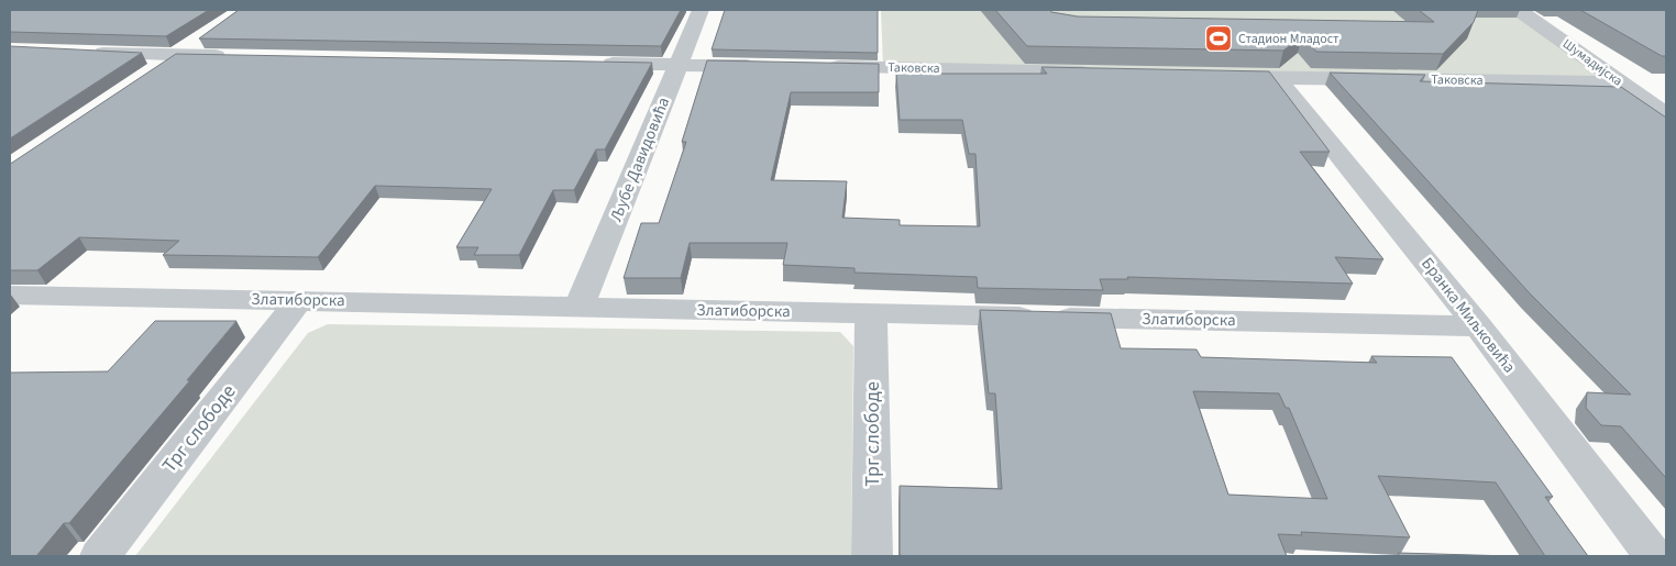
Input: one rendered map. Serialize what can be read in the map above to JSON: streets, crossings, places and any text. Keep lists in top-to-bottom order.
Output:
{
  "streets": {
    "street": [
      "Шумадијска",
      "Таковска",
      "Љубе Давидовића",
      "Златиборска",
      "Бранка Миљковића",
      "Трг слободе"
    ]
  },
  "crossings": [
    ["Шумадијска", "Таковска"],
    ["Таковска", "Бранка Миљковића"],
    ["Љубе Давидовића", "Златиборска"],
    ["Златиборска", "Бранка Миљковића"],
    ["Златиборска", "Трг слободе"]
  ],
  "places": {
    "sports": ["Стадион Младост"]
  }
}
